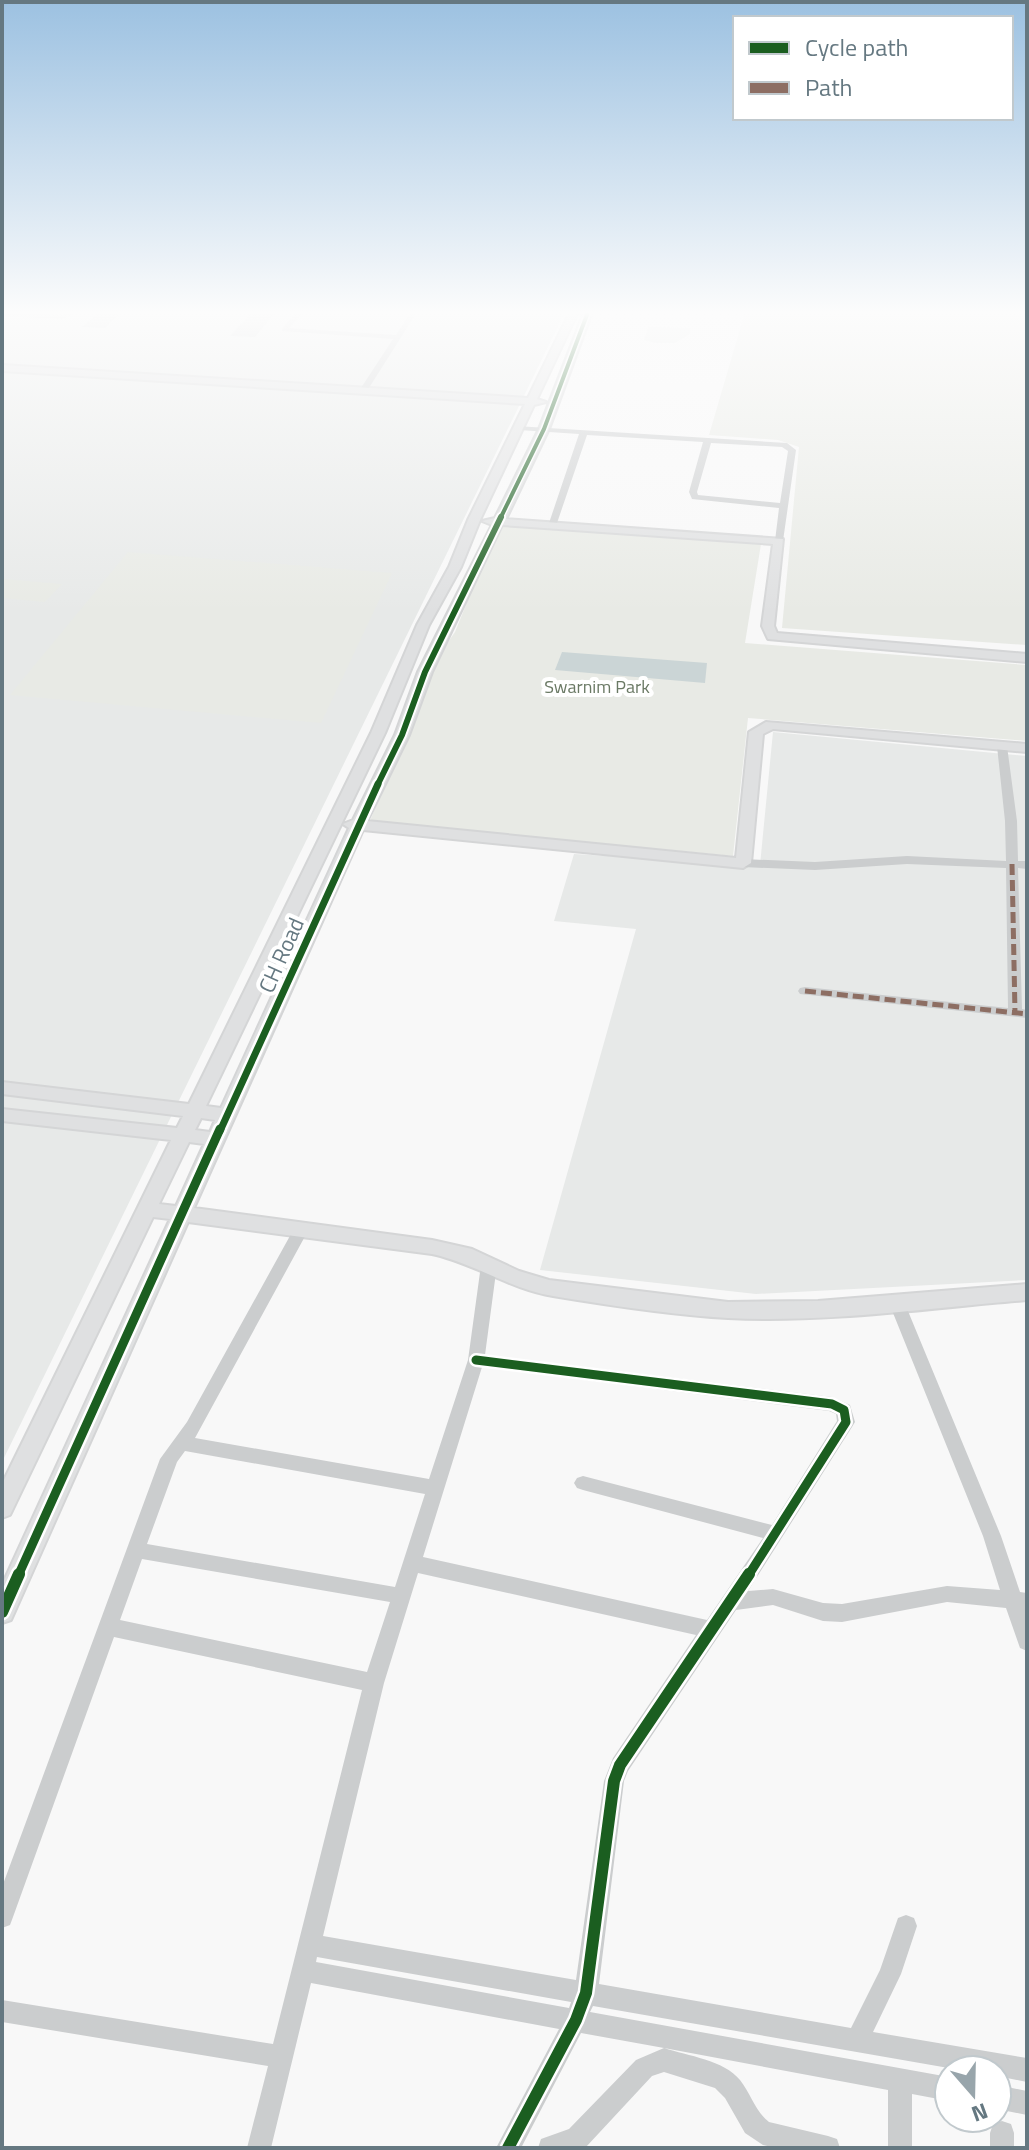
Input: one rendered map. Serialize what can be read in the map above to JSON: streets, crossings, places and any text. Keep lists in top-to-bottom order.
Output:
{
  "streets": {
    "street": ["CH Road"]
  },
  "parks": ["Swarnim Park"],
  "legend": ["Cycle path", "Path"],
  "north": "bottom"
}
